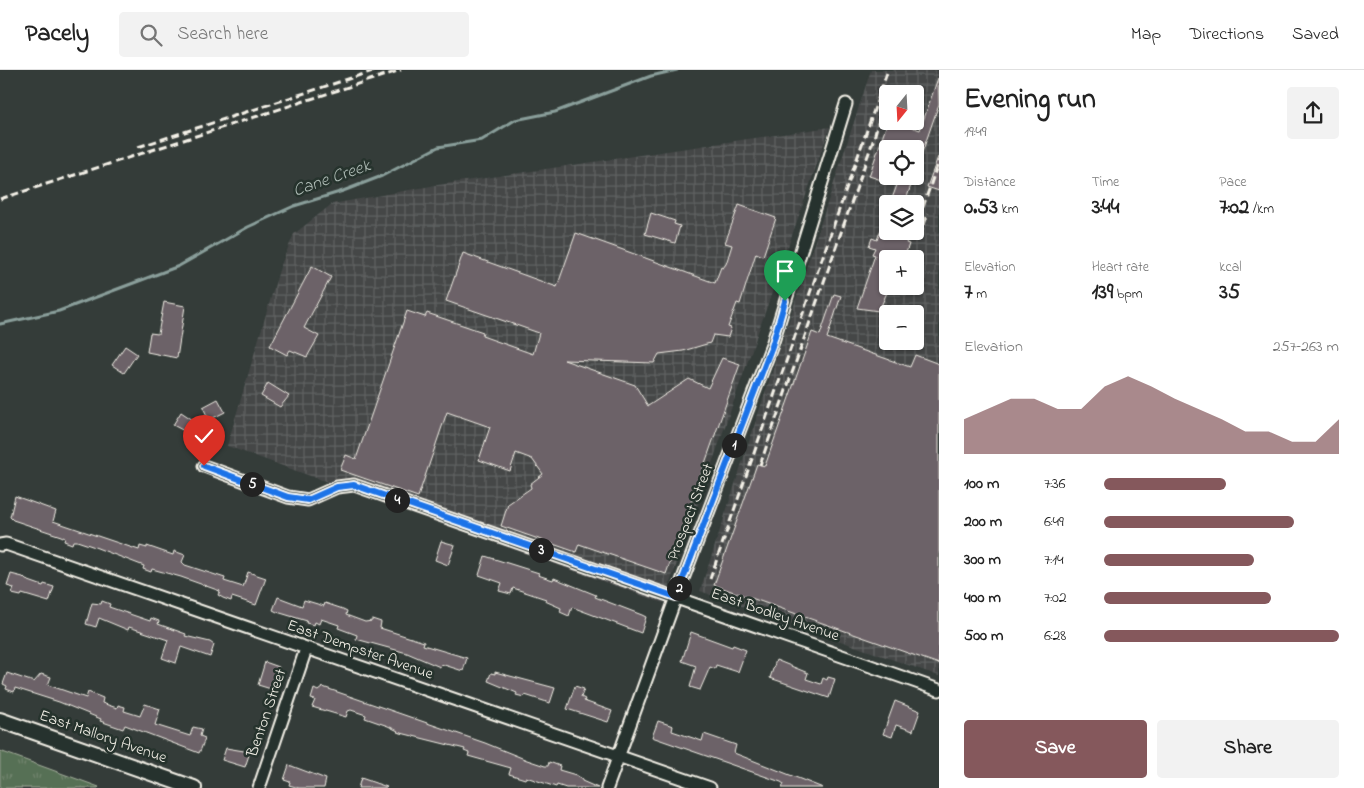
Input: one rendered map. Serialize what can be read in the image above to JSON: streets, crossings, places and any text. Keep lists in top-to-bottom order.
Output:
{
  "streets": {
    "main road": ["East Mallory Avenue"],
    "street": [
      "Prospect Street",
      "East Bodley Avenue",
      "East Dempster Avenue",
      "Benton Street"
    ]
  },
  "crossings": [
    ["Prospect Street", "East Bodley Avenue"],
    ["Prospect Street", "East Dempster Avenue"],
    ["East Dempster Avenue", "Benton Street"]
  ],
  "water": ["Cane Creek"],
  "north": "bottom",
  "page": {
    "header": "Pacely",
    "search": "Search here",
    "nav": ["Map", "Directions", "Saved"],
    "heading": ["Evening run", "19:49"],
    "map_buttons": ["+", "−"],
    "stats": [
      ["Distance", "0.53 km"],
      ["Time", "3:44"],
      ["Pace", "7:02 /km"],
      ["Elevation", "7 m"],
      ["Heart rate", "139 bpm"],
      ["kcal", "35"]
    ],
    "chart": ["Elevation", "257–263 m"],
    "pins": [
      "1",
      "5",
      "4",
      "3",
      "2"
    ],
    "list": [
      {
        "name": "100 m",
        "note": "7:36"
      },
      {
        "name": "200 m",
        "note": "6:49"
      },
      {
        "name": "300 m",
        "note": "7:14"
      },
      {
        "name": "400 m",
        "note": "7:02"
      },
      {
        "name": "500 m",
        "note": "6:28"
      }
    ],
    "buttons": ["Save", "Share"]
  }
}
